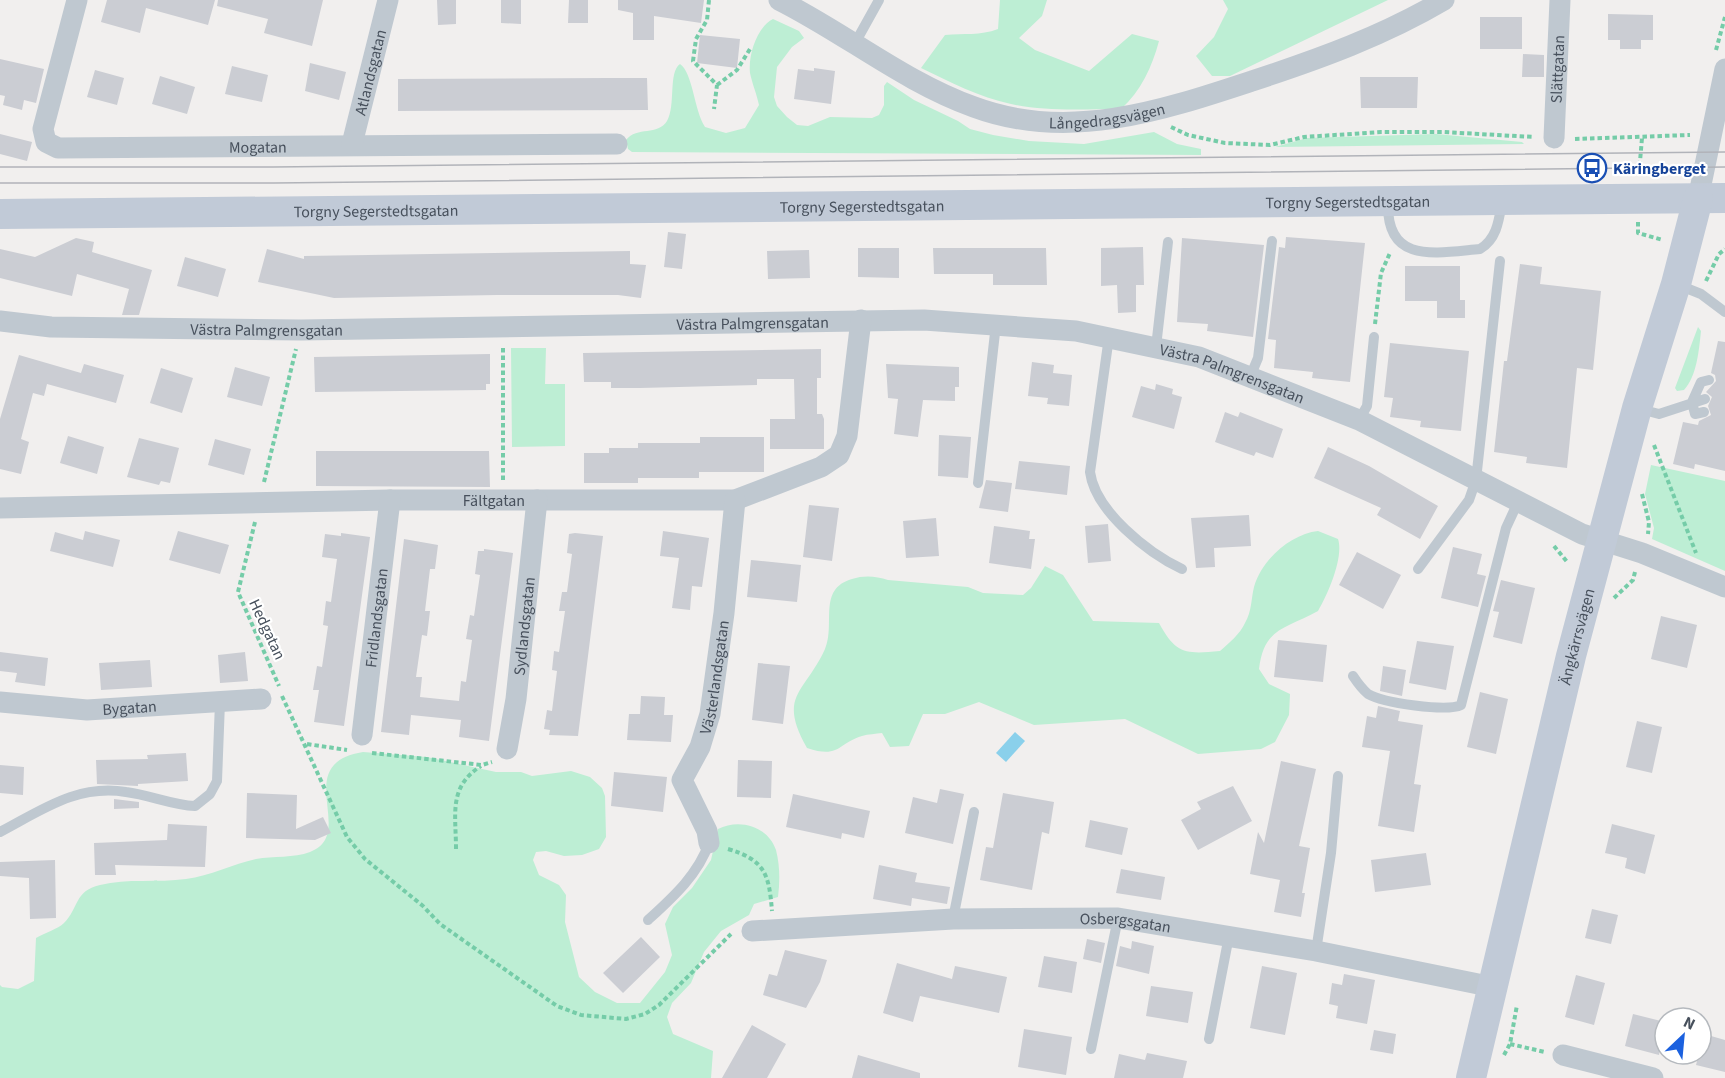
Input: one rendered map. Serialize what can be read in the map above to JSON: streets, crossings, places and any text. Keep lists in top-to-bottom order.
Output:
{
  "streets": {
    "street": [
      "Slättgatan",
      "Atlandsgatan",
      "Långedragsvägen",
      "Mogatan",
      "Torgny Segerstedtsgatan",
      "Västra Palmgrensgatan",
      "Fältgatan",
      "Fridlandsgatan",
      "Sydlandsgatan",
      "Ängkärrsvägen",
      "Västerlandsgatan",
      "Bygatan",
      "Osbergsgatan"
    ],
    "path": ["Hedgatan"]
  },
  "crossings": [
    ["Atlandsgatan", "Mogatan"],
    ["Torgny Segerstedtsgatan", "Ängkärrsvägen"],
    ["Västra Palmgrensgatan", "Fältgatan"],
    ["Västra Palmgrensgatan", "Hedgatan"],
    ["Västra Palmgrensgatan", "Ängkärrsvägen"],
    ["Fältgatan", "Fridlandsgatan"],
    ["Fältgatan", "Sydlandsgatan"],
    ["Fältgatan", "Hedgatan"],
    ["Fältgatan", "Västerlandsgatan"],
    ["Ängkärrsvägen", "Osbergsgatan"]
  ],
  "places": {
    "bus stop": ["Käringberget"]
  },
  "north": "top right"
}
